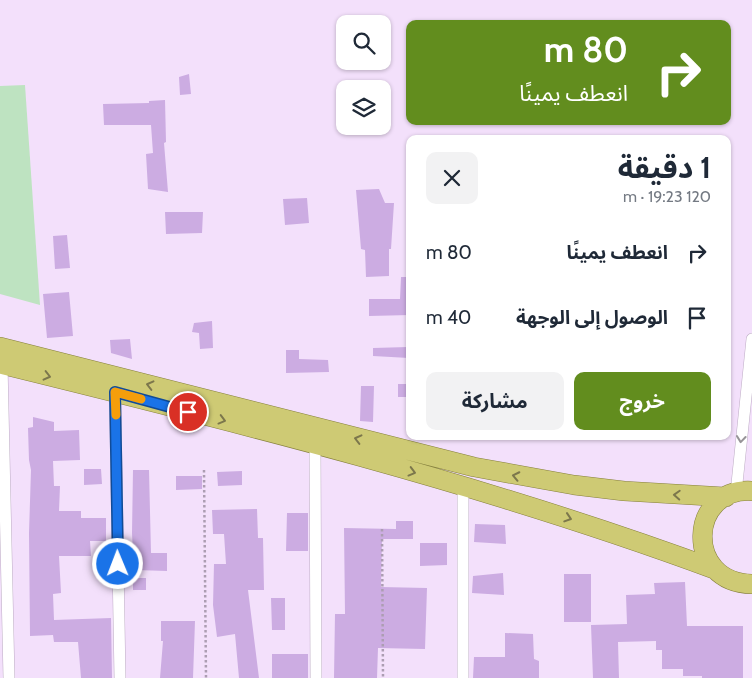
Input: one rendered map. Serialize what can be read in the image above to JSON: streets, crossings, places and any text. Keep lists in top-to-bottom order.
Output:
{
  "page": {
    "turn": ["80 m", "انعطف يمينًا"],
    "heading": ["1 دقيقة", "120 m · 19:23"],
    "list": [
      {
        "name": "انعطف يمينًا",
        "value": "80 m"
      },
      {
        "name": "الوصول إلى الوجهة",
        "value": "40 m"
      }
    ],
    "buttons": ["خروج", "مشاركة"]
  }
}
